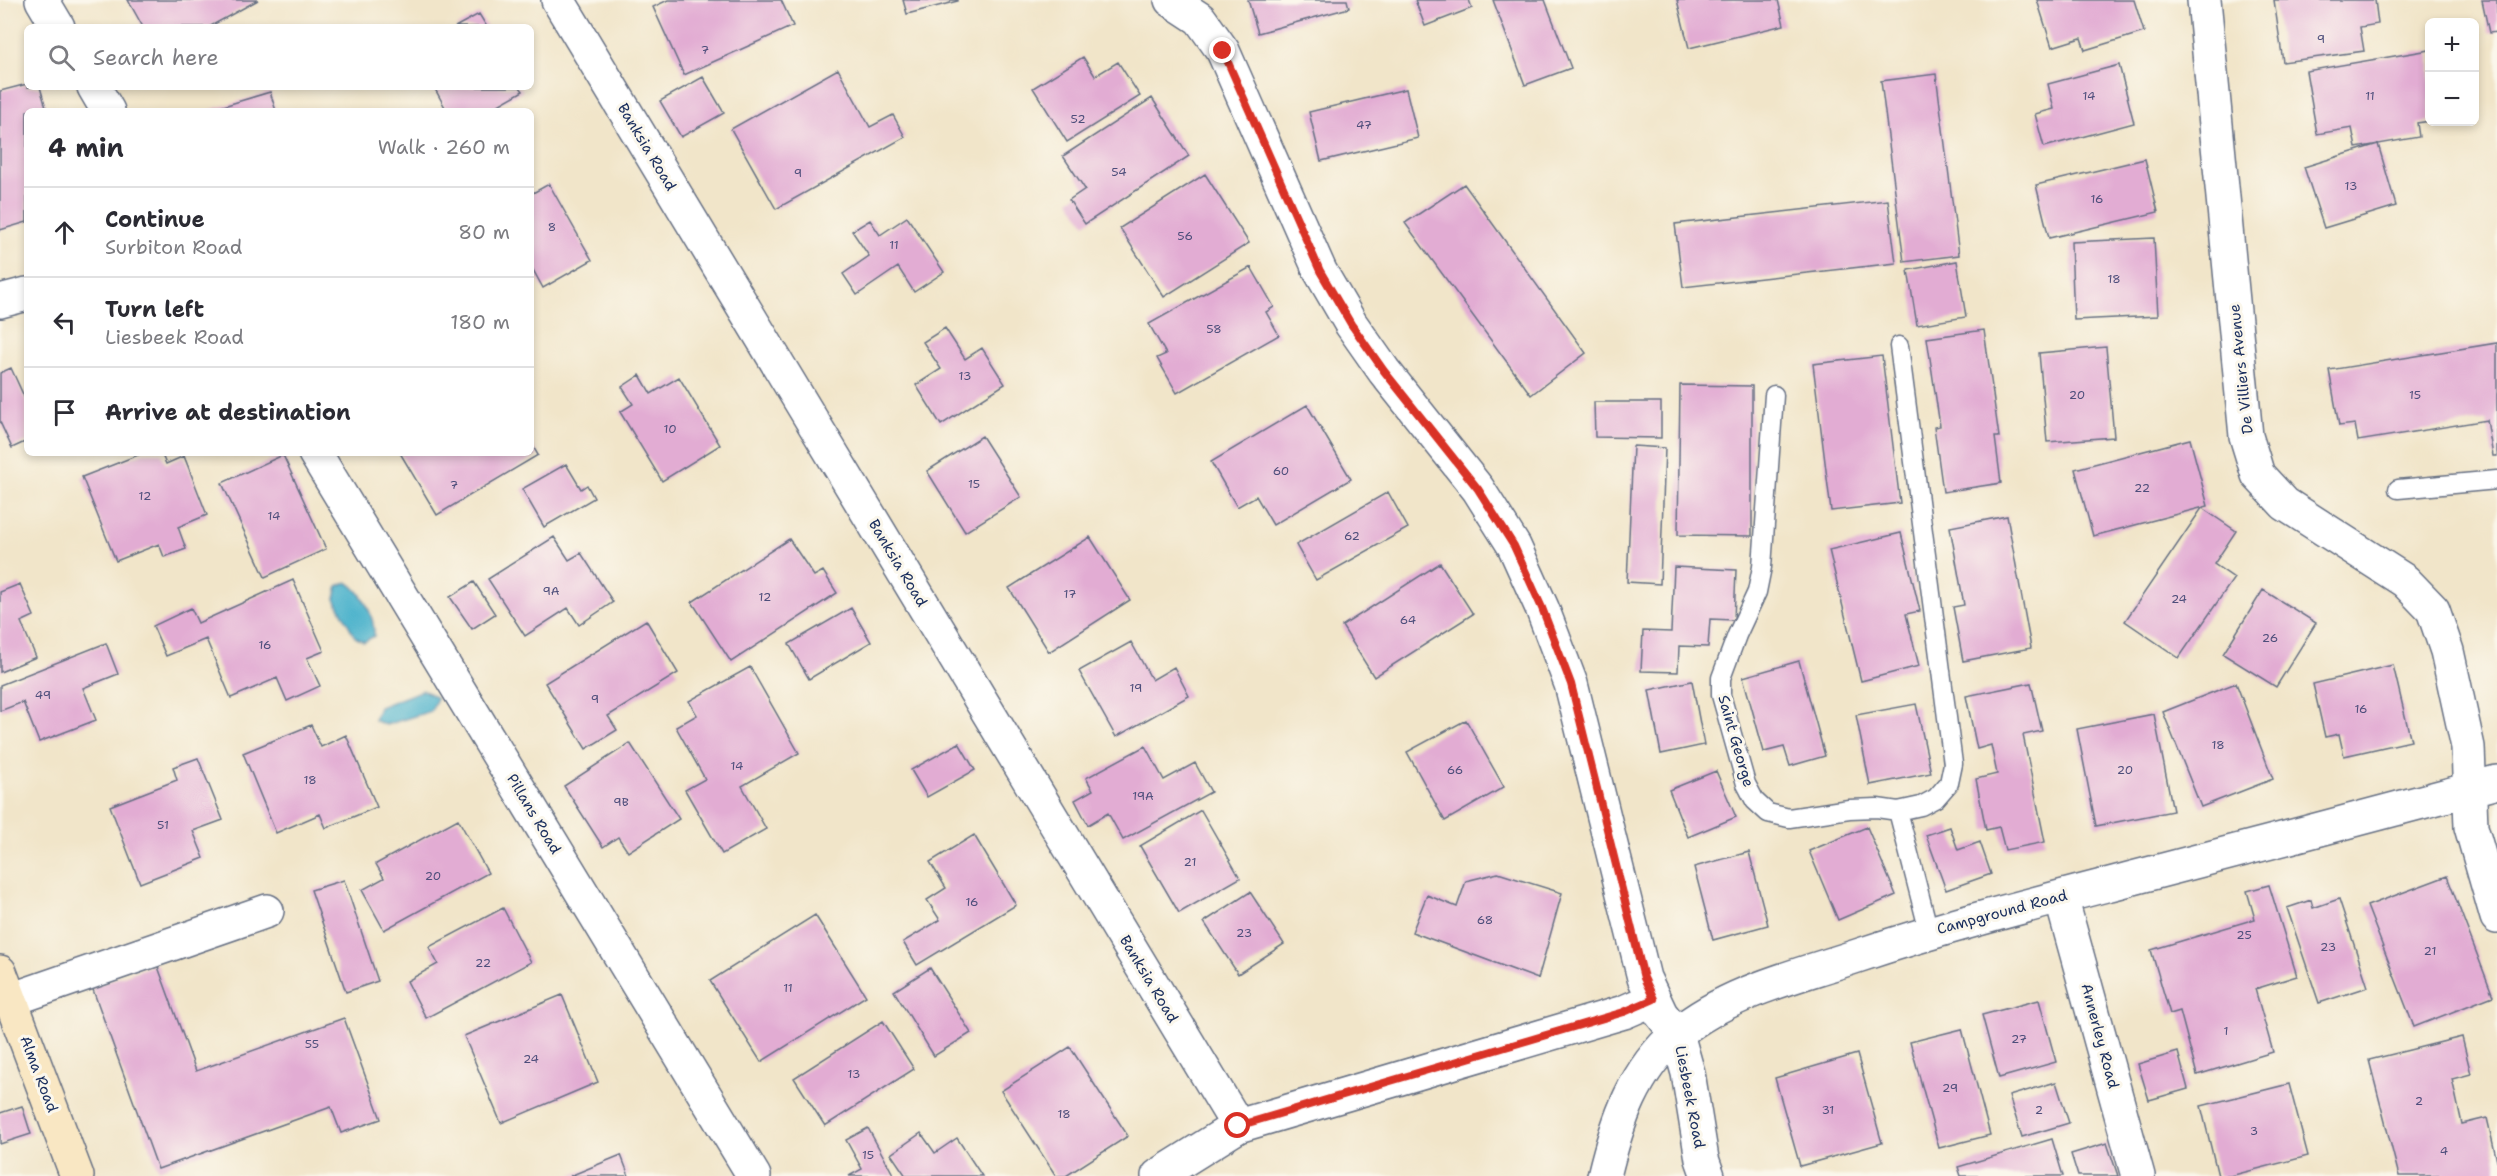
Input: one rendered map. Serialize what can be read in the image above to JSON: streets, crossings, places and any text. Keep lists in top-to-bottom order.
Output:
{
  "streets": {
    "street": [
      "Banksia Road",
      "De Villiers Avenue",
      "Pillans Road",
      "Campground Road",
      "Annerley Road",
      "Alma Road",
      "Liesbeek Road"
    ],
    "lane": ["Saint George"]
  },
  "crossings": [
    ["De Villiers Avenue", "Campground Road"],
    ["Campground Road", "Annerley Road"],
    ["Campground Road", "Liesbeek Road"]
  ],
  "house_numbers": [
    "9",
    "7",
    "14",
    "11",
    "52",
    "47",
    "54",
    "9",
    "13",
    "16",
    "8",
    "56",
    "11",
    "18",
    "58",
    "13",
    "20",
    "15",
    "10",
    "60",
    "15",
    "7",
    "22",
    "12",
    "14",
    "62",
    "9A",
    "17",
    "12",
    "24",
    "64",
    "26",
    "16",
    "19",
    "49",
    "9",
    "16",
    "18",
    "14",
    "66",
    "20",
    "18",
    "19A",
    "9B",
    "51",
    "21",
    "20",
    "16",
    "68",
    "23",
    "25",
    "23",
    "21",
    "22",
    "11",
    "1",
    "27",
    "55",
    "24",
    "13",
    "29",
    "2",
    "31",
    "2",
    "18",
    "3",
    "4",
    "15"
  ],
  "page": {
    "map_buttons": ["+", "−"],
    "search": "Search here",
    "heading": ["4 min", "Walk · 260 m"],
    "list": [
      ["Continue", "Surbiton Road", "80 m"],
      ["Turn left", "Liesbeek Road", "180 m"],
      "Arrive at destination"
    ]
  }
}
